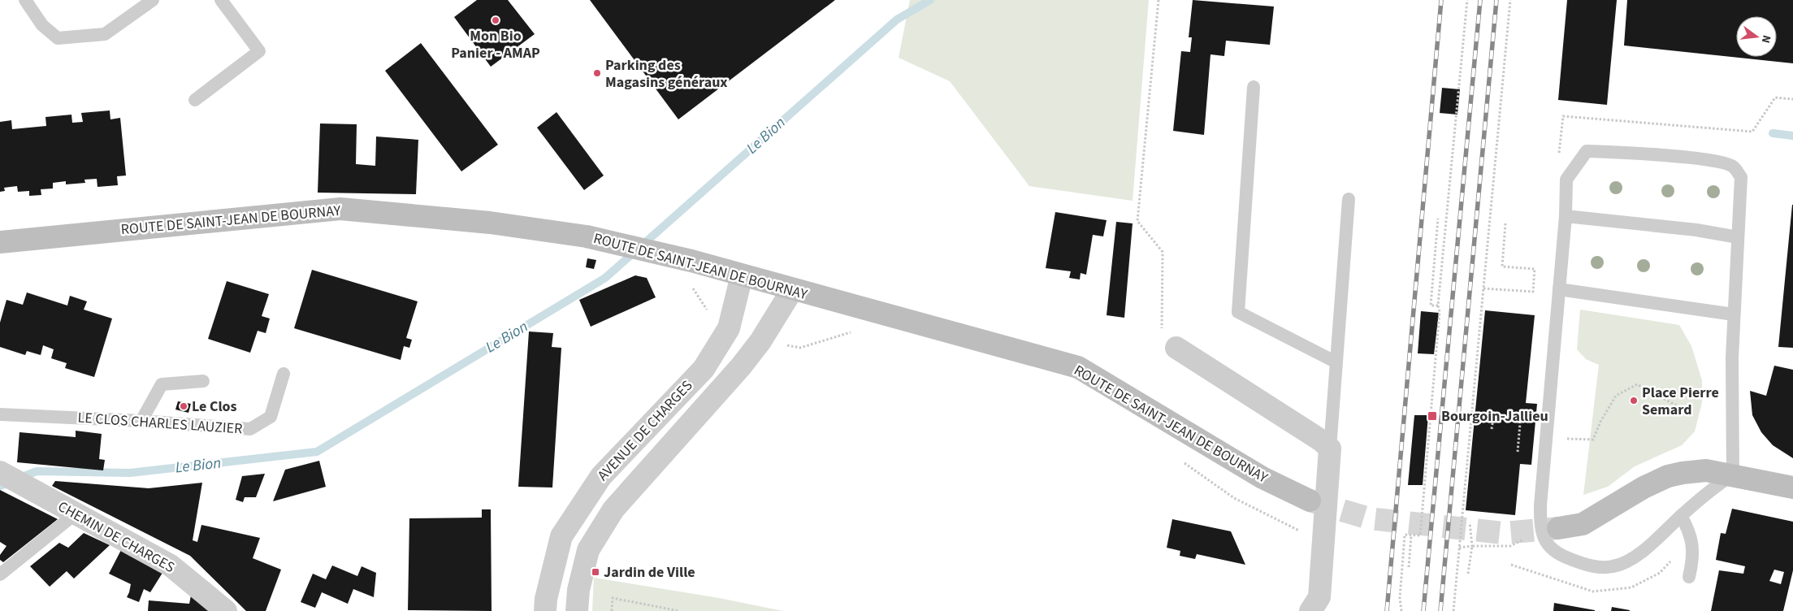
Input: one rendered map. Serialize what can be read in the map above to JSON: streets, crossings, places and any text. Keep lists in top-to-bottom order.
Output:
{
  "streets": {
    "main road": ["ROUTE DE SAINT-JEAN DE BOURNAY"],
    "street": ["AVENUE DE CHARGES", "CHEMIN DE CHARGES"],
    "lane": ["LE CLOS CHARLES LAUZIER"]
  },
  "crossings": [
    ["ROUTE DE SAINT-JEAN DE BOURNAY", "AVENUE DE CHARGES"]
  ],
  "water": ["Le Bion"],
  "places": {
    "other": [
      "Mon Bio Panier - AMAP",
      "Parking des Magasins généraux",
      "Place Pierre Semard",
      "Le Clos"
    ],
    "transit": ["Bourgoin-Jallieu", "Jardin de Ville"]
  },
  "north": "right"
}
